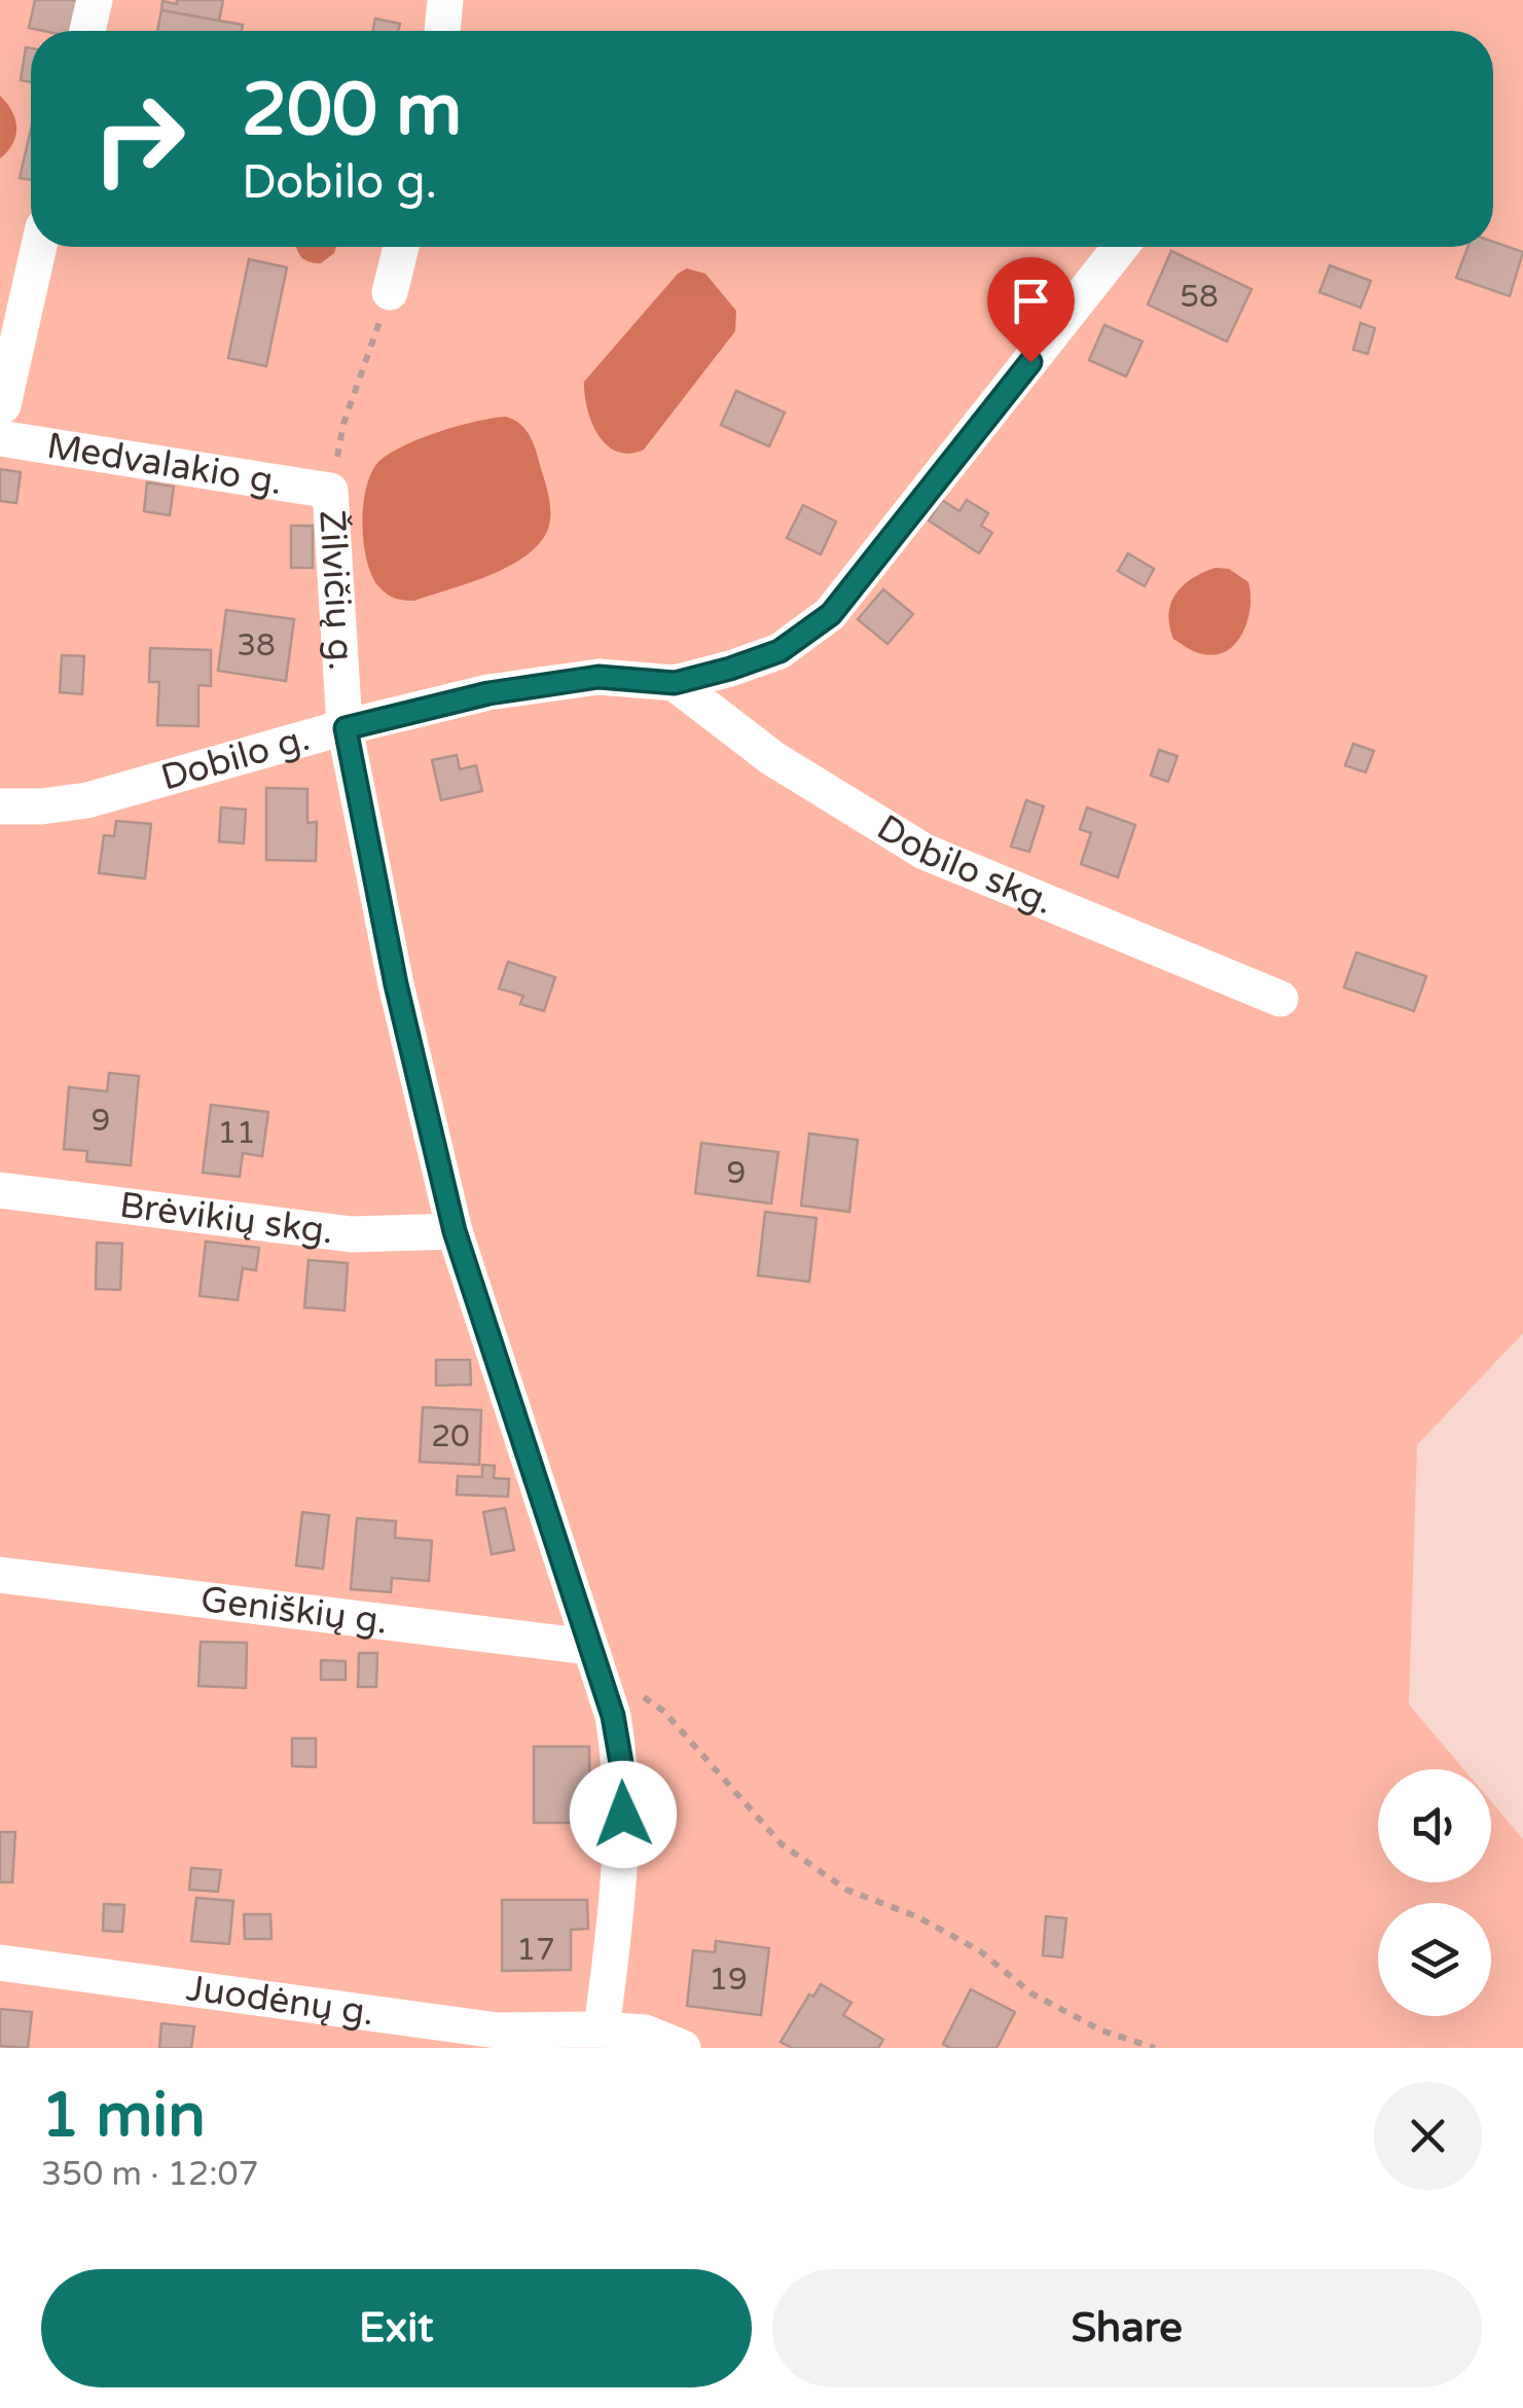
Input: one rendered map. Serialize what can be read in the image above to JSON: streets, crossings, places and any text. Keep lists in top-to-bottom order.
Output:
{
  "streets": {
    "street": [
      "Medvalakio g.",
      "Žilvičių g.",
      "Dobilo g.",
      "Dobilo skg.",
      "Brėvikių skg.",
      "Geniškių g.",
      "Juodėnų g."
    ]
  },
  "crossings": [
    ["Medvalakio g.", "Žilvičių g."],
    ["Žilvičių g.", "Dobilo g."],
    ["Žilvičių g.", "Brėvikių skg."],
    ["Žilvičių g.", "Geniškių g."],
    ["Žilvičių g.", "Juodėnų g."],
    ["Dobilo g.", "Dobilo skg."]
  ],
  "house_numbers": [
    "58",
    "38",
    "9",
    "11",
    "9",
    "20",
    "17",
    "19"
  ],
  "page": {
    "turn": ["200 m", "Dobilo g."],
    "heading": ["1 min", "350 m · 12:07"],
    "buttons": ["Exit", "Share"]
  }
}
